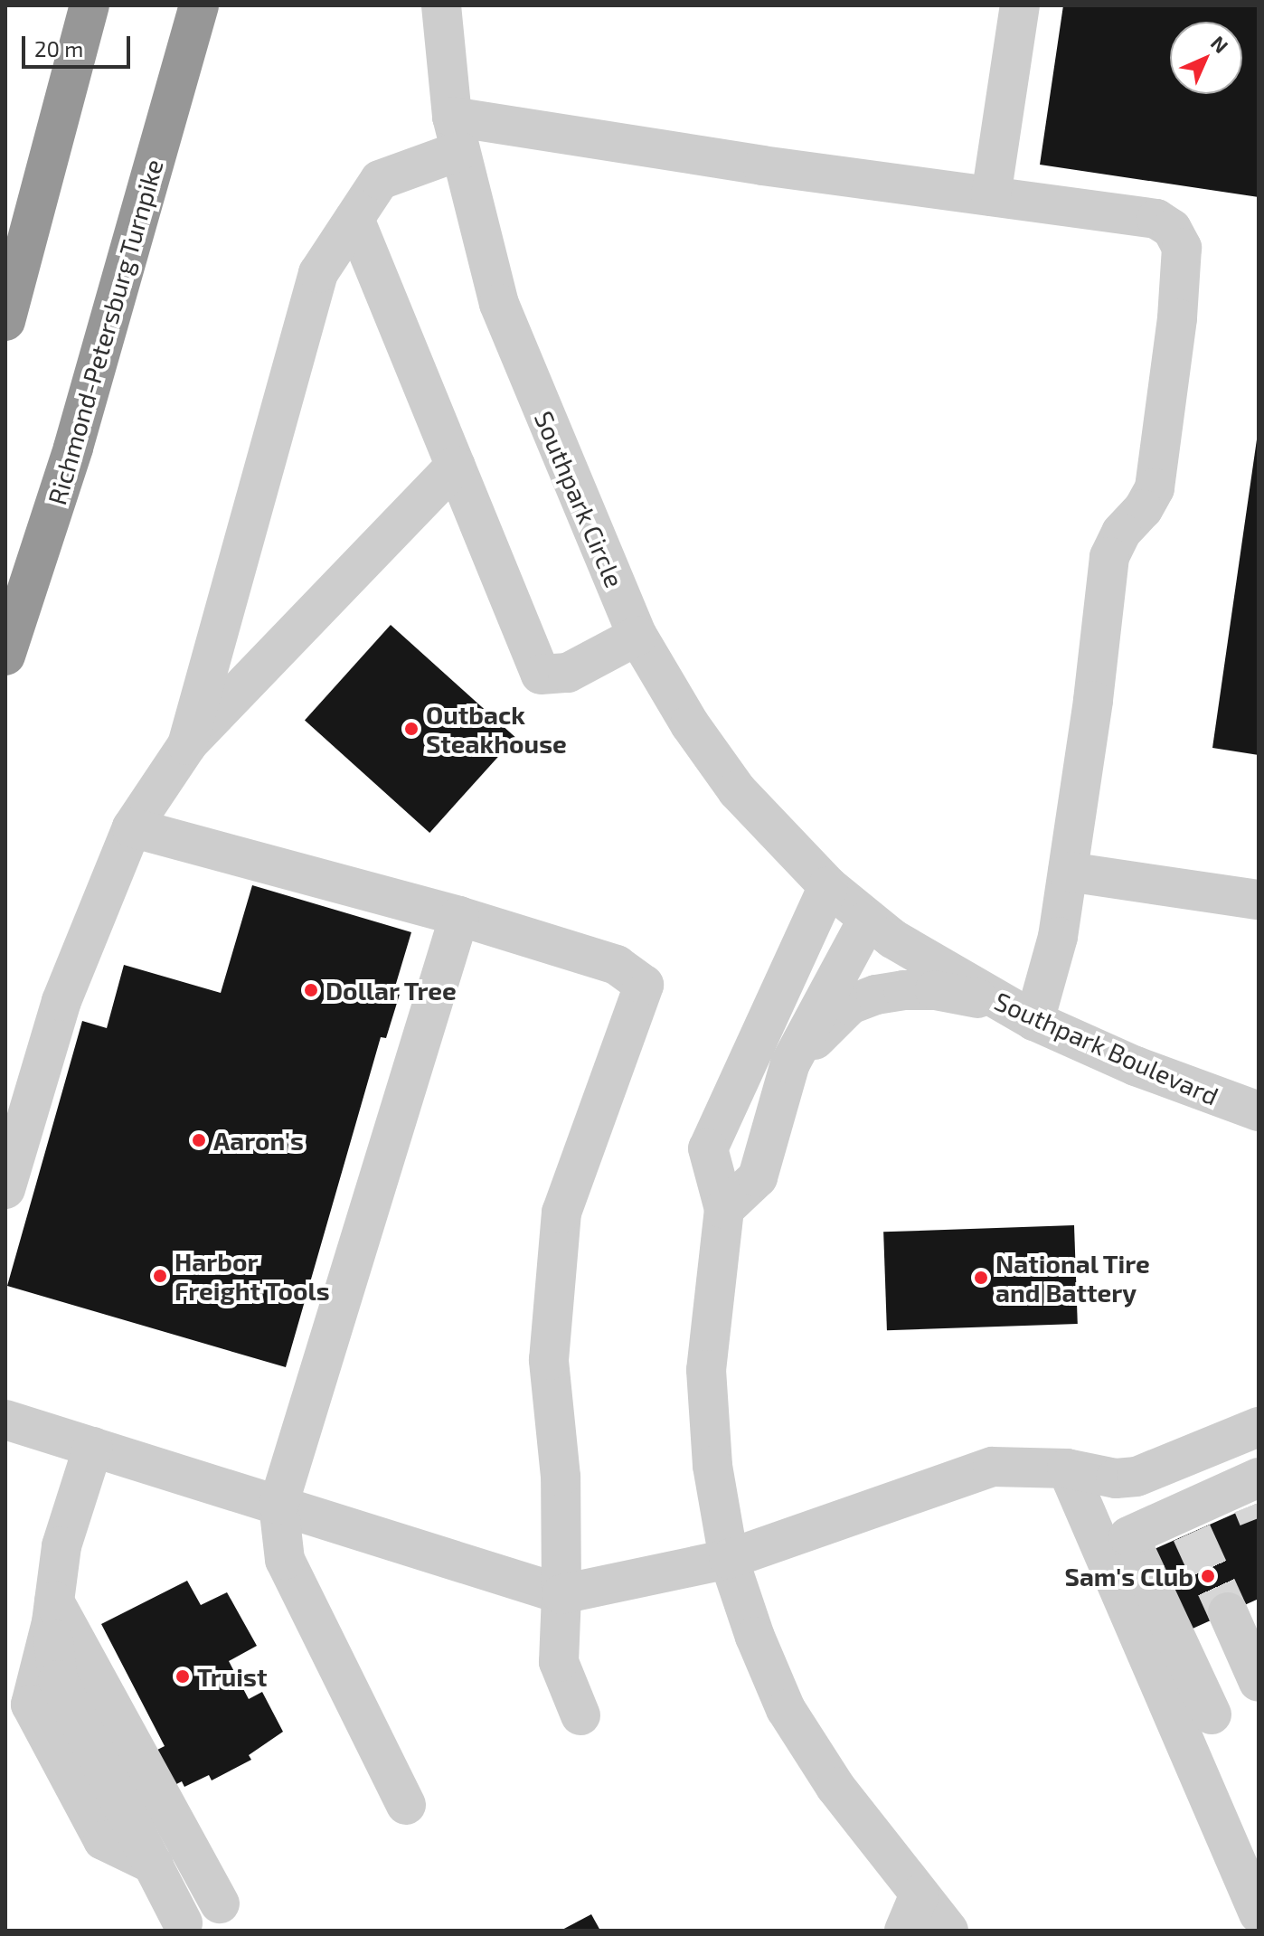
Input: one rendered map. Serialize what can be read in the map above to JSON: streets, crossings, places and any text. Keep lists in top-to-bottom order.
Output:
{
  "streets": {
    "highway": ["Richmond-Petersburg Turnpike"],
    "street": ["Southpark Circle", "Southpark Boulevard"]
  },
  "crossings": [
    ["Southpark Circle", "Southpark Boulevard"]
  ],
  "places": [
    "Outback Steakhouse",
    "Dollar Tree",
    "Aaron's",
    "Harbor Freight Tools",
    "National Tire and Battery",
    "Sam's Club",
    "Truist"
  ],
  "scale_bar": "20 m",
  "north": "top right"
}
